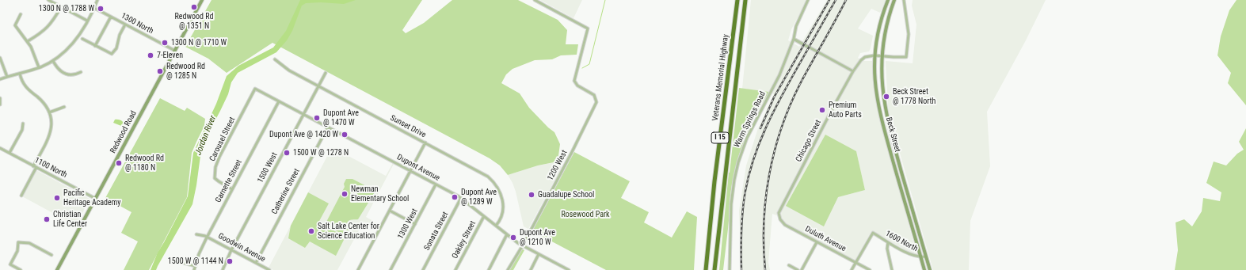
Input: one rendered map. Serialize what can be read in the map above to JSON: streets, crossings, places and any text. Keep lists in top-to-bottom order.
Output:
{
  "streets": {
    "highway": ["Veterans Memorial Highway", "I 15"],
    "main road": ["Redwood Road", "Beck Street"],
    "street": [
      "1300 North",
      "Warm Springs Road",
      "Sunset Drive",
      "Carousel Street",
      "Chicago Street",
      "1200 West",
      "1100 North",
      "1500 West",
      "Dupont Avenue",
      "Garnette Street",
      "Catherine Street",
      "1300 West",
      "Sonata Street",
      "Duluth Avenue",
      "Oakley Street",
      "1600 North",
      "Goodwin Avenue"
    ]
  },
  "crossings": [
    ["1300 North", "Redwood Road"],
    ["Sunset Drive", "1500 West"],
    ["Sunset Drive", "Dupont Avenue"],
    ["Redwood Road", "1100 North"],
    ["Beck Street", "Chicago Street"],
    ["Beck Street", "1600 North"],
    ["Carousel Street", "Dupont Avenue"],
    ["Carousel Street", "Garnette Street"],
    ["Chicago Street", "Duluth Avenue"],
    ["1200 West", "Dupont Avenue"],
    ["1500 West", "Dupont Avenue"],
    ["1500 West", "Goodwin Avenue"],
    ["Dupont Avenue", "Garnette Street"],
    ["Dupont Avenue", "Catherine Street"],
    ["Dupont Avenue", "1300 West"],
    ["Dupont Avenue", "Sonata Street"],
    ["Dupont Avenue", "Oakley Street"],
    ["Garnette Street", "Goodwin Avenue"],
    ["Catherine Street", "Goodwin Avenue"],
    ["Duluth Avenue", "1600 North"]
  ],
  "water": ["Jordan River"],
  "parks": ["Rosewood Park"],
  "places": [
    "Redwood Rd @ 1351 N",
    "1300 N @ 1788 W",
    "1300 N @ 1710 W",
    "7-Eleven",
    "Redwood Rd @ 1285 N",
    "Beck Street @ 1778 North",
    "Premium Auto Parts",
    "Dupont Ave @ 1470 W",
    "Dupont Ave @ 1420 W",
    "1500 W @ 1278 N",
    "Redwood Rd @ 1180 N",
    "Newman Elementary School",
    "Guadalupe School",
    "Dupont Ave @ 1289 W",
    "Pacific Heritage Academy",
    "Christian Life Center",
    "Salt Lake Center for Science Education",
    "Dupont Ave @ 1210 W",
    "1500 W @ 1144 N"
  ]
}
